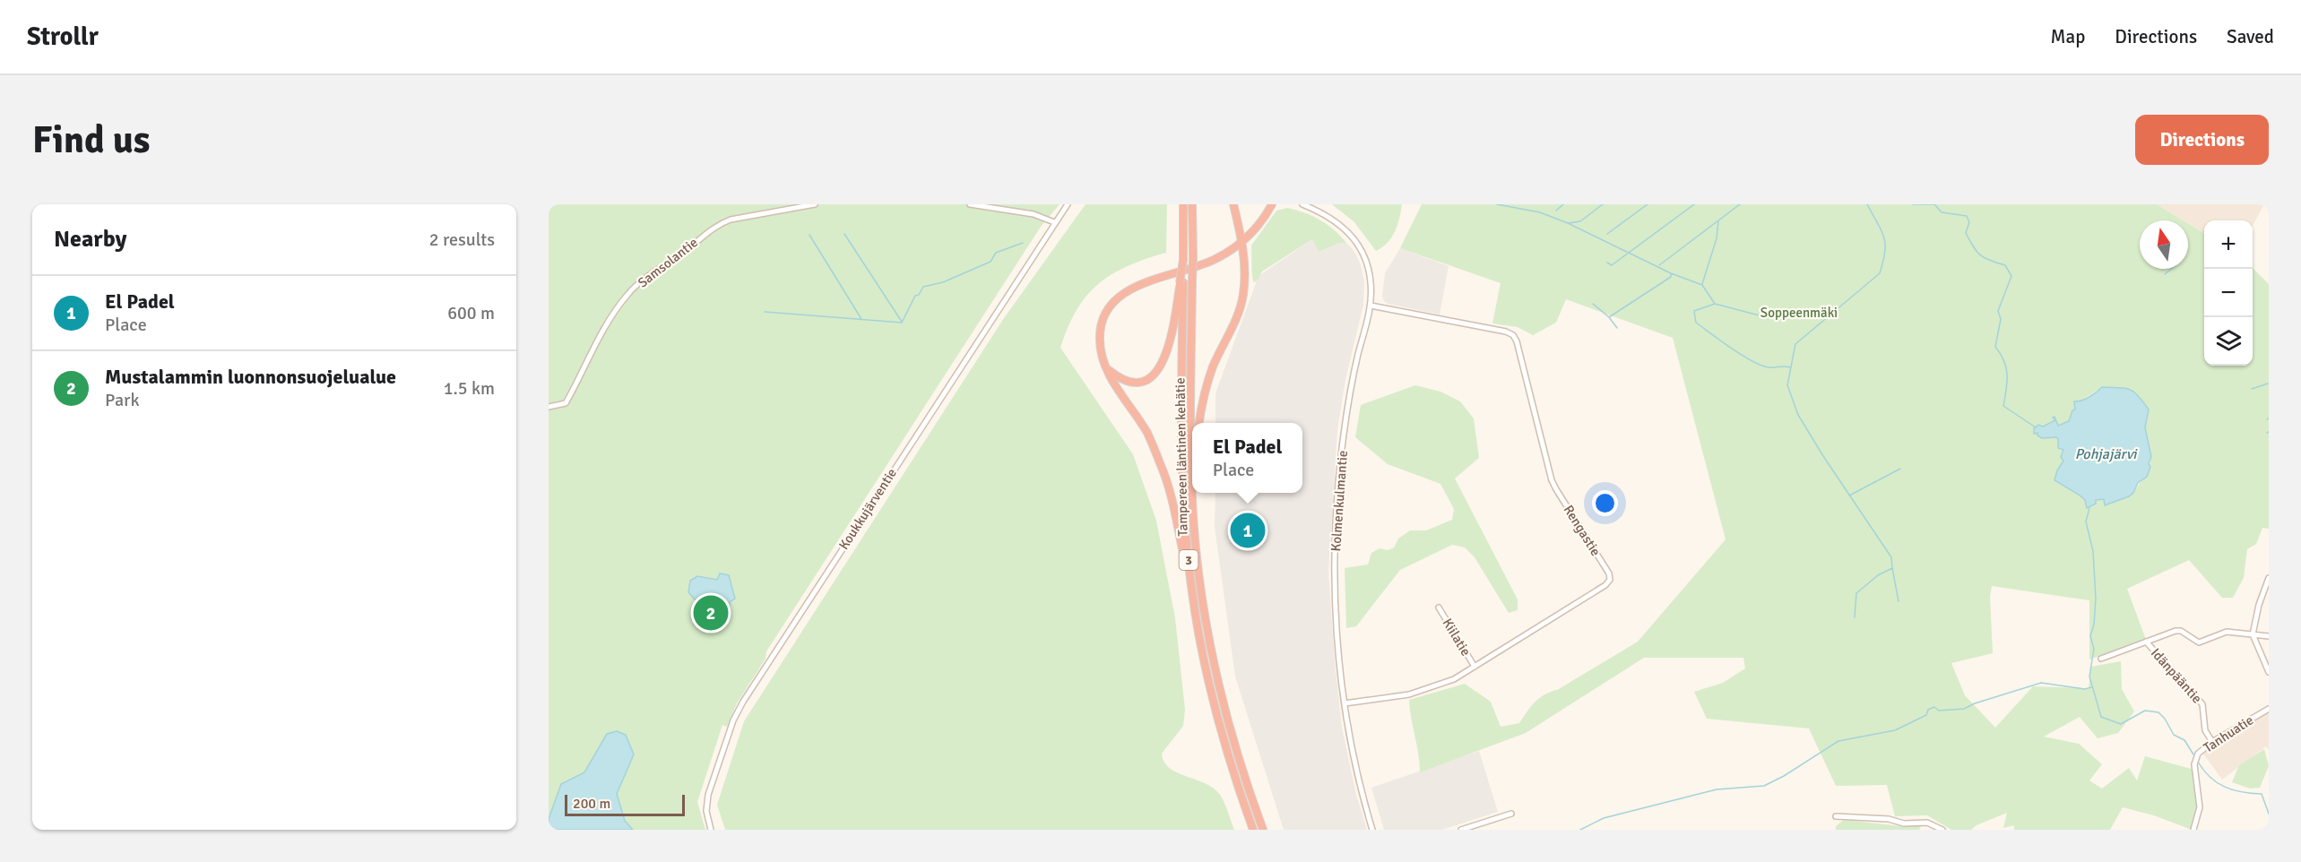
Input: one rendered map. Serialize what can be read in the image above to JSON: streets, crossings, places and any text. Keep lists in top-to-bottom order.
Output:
{
  "streets": {
    "highway": ["Tampereen läntinen kehätie", "3"],
    "street": [
      "Samsolantie",
      "Kolmenkulmantie",
      "Koukkujärventie",
      "Rengastie",
      "Kiilatie",
      "Idänpääntie",
      "Tanhuatie"
    ]
  },
  "crossings": [
    ["Kolmenkulmantie", "Rengastie"],
    ["Rengastie", "Kiilatie"],
    ["Idänpääntie", "Tanhuatie"]
  ],
  "water": ["Pohjajärvi"],
  "parks": ["Soppeenmäki"],
  "scale_bar": "200 m",
  "north": "top",
  "page": {
    "header": "Strollr",
    "nav": ["Map", "Directions", "Saved"],
    "buttons": "Directions",
    "title": "Find us",
    "heading": ["Nearby", "2 results"],
    "map_buttons": ["+", "−"],
    "list": [
      {
        "mark": "1",
        "name": "El Padel",
        "note": "Place",
        "value": "600 m"
      },
      {
        "mark": "2",
        "name": "Mustalammin luonnonsuojelualue",
        "note": "Park",
        "value": "1.5 km"
      }
    ],
    "popup": ["El Padel", "Place"],
    "pins": ["1", "2"],
    "scale": "200 m"
  }
}
